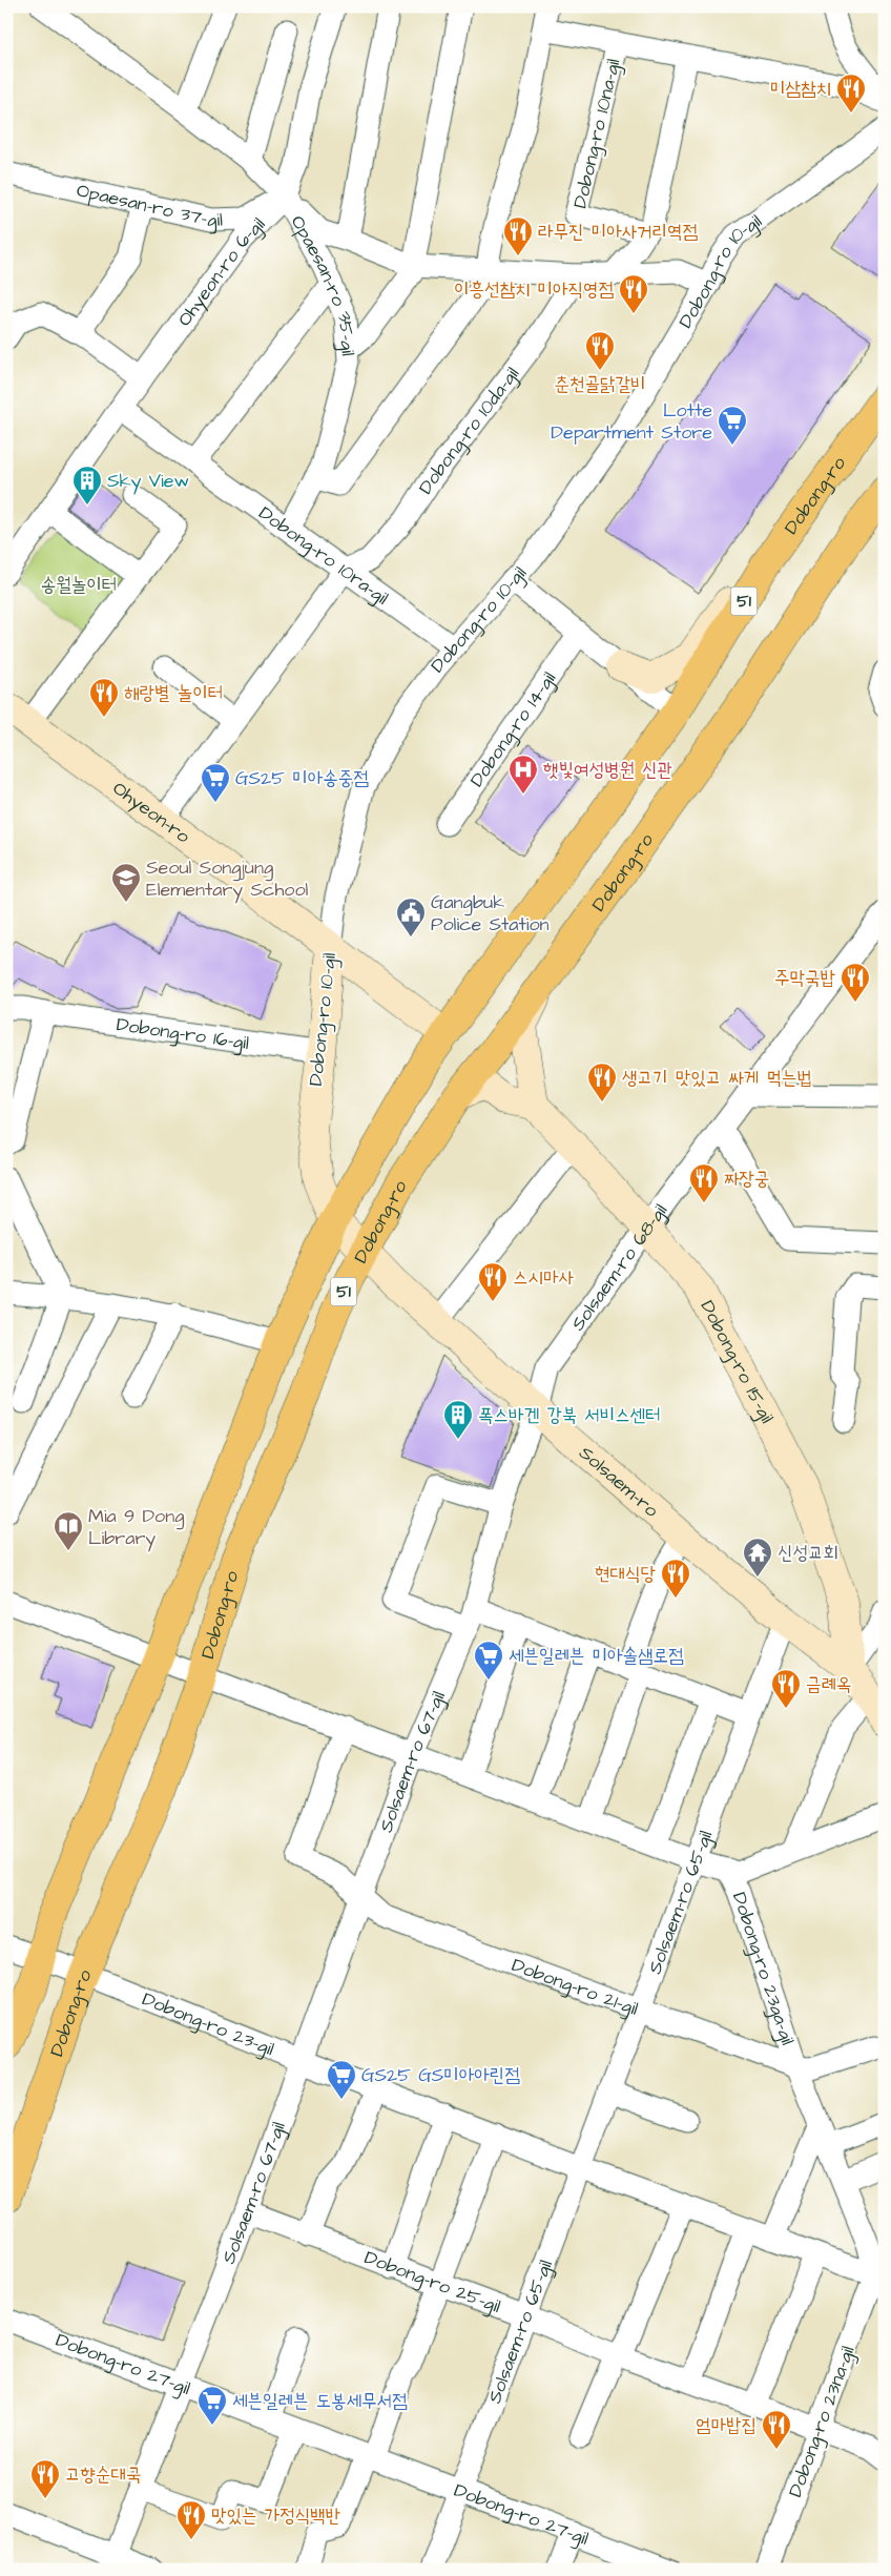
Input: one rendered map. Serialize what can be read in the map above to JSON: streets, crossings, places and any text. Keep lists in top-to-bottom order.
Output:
{
  "streets": {
    "main road": [
      "Dobong-ro 10-gil",
      "Dobong-ro",
      "51",
      "Ohyeon-ro",
      "Dobong-ro 15-gil",
      "Solsaem-ro"
    ],
    "street": [
      "Dobong-ro 10na-gil",
      "Opaesan-ro 37-gil",
      "Ohyeon-ro 6-gil",
      "Opaesan-ro 35-gil",
      "Dobong-ro 10da-gil",
      "Dobong-ro 10ra-gil",
      "Dobong-ro 14-gil",
      "Dobong-ro 16-gil",
      "Solsaem-ro 68-gil",
      "Solsaem-ro 67-gil",
      "Solsaem-ro 65-gil",
      "Dobong-ro 23ga-gil",
      "Dobong-ro 21-gil",
      "Dobong-ro 23-gil",
      "Dobong-ro 25-gil",
      "Dobong-ro 27-gil",
      "Dobong-ro 23na-gil"
    ]
  },
  "crossings": [
    ["Opaesan-ro 37-gil", "Ohyeon-ro 6-gil"],
    ["Opaesan-ro 37-gil", "Opaesan-ro 35-gil"],
    ["Ohyeon-ro 6-gil", "Opaesan-ro 35-gil"],
    ["Ohyeon-ro 6-gil", "Dobong-ro 10ra-gil"],
    ["Dobong-ro 10-gil", "Dobong-ro"],
    ["Dobong-ro 10-gil", "Dobong-ro 10ra-gil"],
    ["Dobong-ro 10-gil", "Ohyeon-ro"],
    ["Dobong-ro 10-gil", "Dobong-ro 16-gil"],
    ["Dobong-ro 10-gil", "Solsaem-ro"],
    ["Opaesan-ro 35-gil", "Dobong-ro 10ra-gil"],
    ["Dobong-ro 10da-gil", "Dobong-ro 10ra-gil"],
    ["Dobong-ro", "Ohyeon-ro"],
    ["Dobong-ro", "Solsaem-ro"],
    ["Dobong-ro", "Dobong-ro 23-gil"],
    ["Solsaem-ro 68-gil", "Dobong-ro 15-gil"],
    ["Solsaem-ro 68-gil", "Solsaem-ro"],
    ["Solsaem-ro 68-gil", "Solsaem-ro 67-gil"],
    ["Dobong-ro 15-gil", "Solsaem-ro"],
    ["Solsaem-ro", "Solsaem-ro 67-gil"],
    ["Solsaem-ro", "Solsaem-ro 65-gil"],
    ["Solsaem-ro 67-gil", "Dobong-ro 21-gil"],
    ["Solsaem-ro 67-gil", "Dobong-ro 23-gil"],
    ["Solsaem-ro 67-gil", "Dobong-ro 25-gil"],
    ["Solsaem-ro 67-gil", "Dobong-ro 27-gil"],
    ["Solsaem-ro 65-gil", "Dobong-ro 21-gil"],
    ["Solsaem-ro 65-gil", "Dobong-ro 23-gil"],
    ["Solsaem-ro 65-gil", "Dobong-ro 25-gil"],
    ["Solsaem-ro 65-gil", "Dobong-ro 27-gil"],
    ["Dobong-ro 23ga-gil", "Dobong-ro 21-gil"],
    ["Dobong-ro 23ga-gil", "Dobong-ro 23-gil"],
    ["Dobong-ro 23ga-gil", "Dobong-ro 23na-gil"],
    ["Dobong-ro 23-gil", "Dobong-ro 23na-gil"],
    ["Dobong-ro 25-gil", "Dobong-ro 23na-gil"]
  ],
  "parks": ["송월놀이터"],
  "places": {
    "restaurant": [
      "미삼참치",
      "라무진 미아사거리역점",
      "이흥선참치 미아직영점",
      "춘천골닭갈비",
      "해랑별 놀이터",
      "주막국밥",
      "생고기 맛있고 싸게 먹는법",
      "짜장궁",
      "스시마사",
      "현대식당",
      "금례옥",
      "엄마밥집",
      "고향순대국",
      "맛있는 가정식백반"
    ],
    "supermarket": [
      "Lotte Department Store",
      "GS25 미아송중점",
      "세븐일레븐 미아솔샘로점",
      "GS25 GS미아아린점",
      "세븐일레븐 도봉세무서점"
    ],
    "building": ["Sky View", "폭스바겐 강북 서비스센터"],
    "hospital": ["햇빛여성병원 신관"],
    "school or university": ["Seoul Songjung Elementary School"],
    "public building": ["Gangbuk Police Station"],
    "library": ["Mia 9 Dong Library"],
    "temple": ["신성교회"]
  }
}
